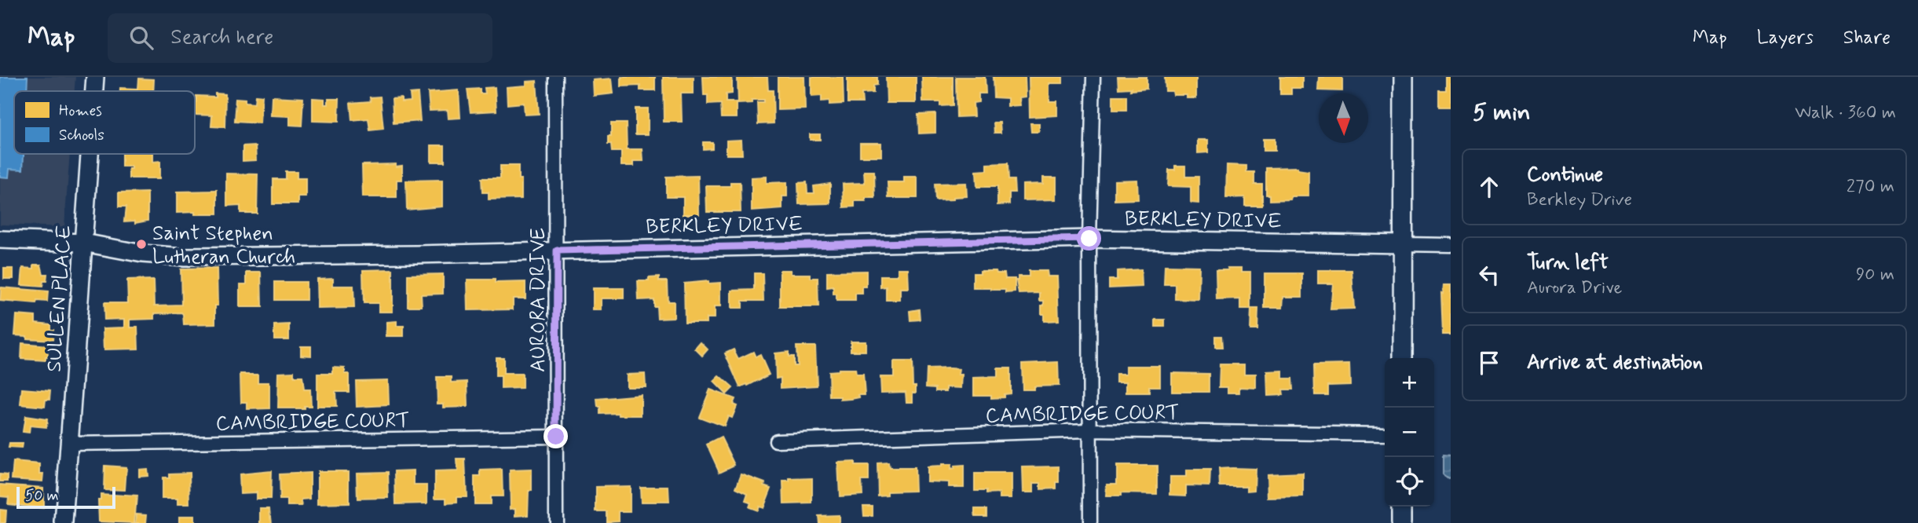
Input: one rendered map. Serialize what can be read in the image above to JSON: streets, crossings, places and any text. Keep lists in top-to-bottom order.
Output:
{
  "streets": {
    "street": [
      "BERKLEY DRIVE",
      "SULLEN PLACE",
      "AURORA DRIVE",
      "CAMBRIDGE COURT"
    ]
  },
  "crossings": [
    ["BERKLEY DRIVE", "SULLEN PLACE"],
    ["BERKLEY DRIVE", "AURORA DRIVE"],
    ["SULLEN PLACE", "CAMBRIDGE COURT"],
    ["AURORA DRIVE", "CAMBRIDGE COURT"]
  ],
  "places": ["Saint Stephen Lutheran Church"],
  "legend": ["Homes", "Schools"],
  "scale_bar": "50 m",
  "north": "bottom",
  "page": {
    "header": "Map",
    "search": "Search here",
    "nav": ["Map", "Layers", "Share"],
    "heading": ["5 min", "Walk · 360 m"],
    "list": [
      ["Continue", "Berkley Drive", "270 m"],
      ["Turn left", "Aurora Drive", "90 m"],
      "Arrive at destination"
    ],
    "map_buttons": ["+", "−"],
    "scale": "50 m"
  }
}
